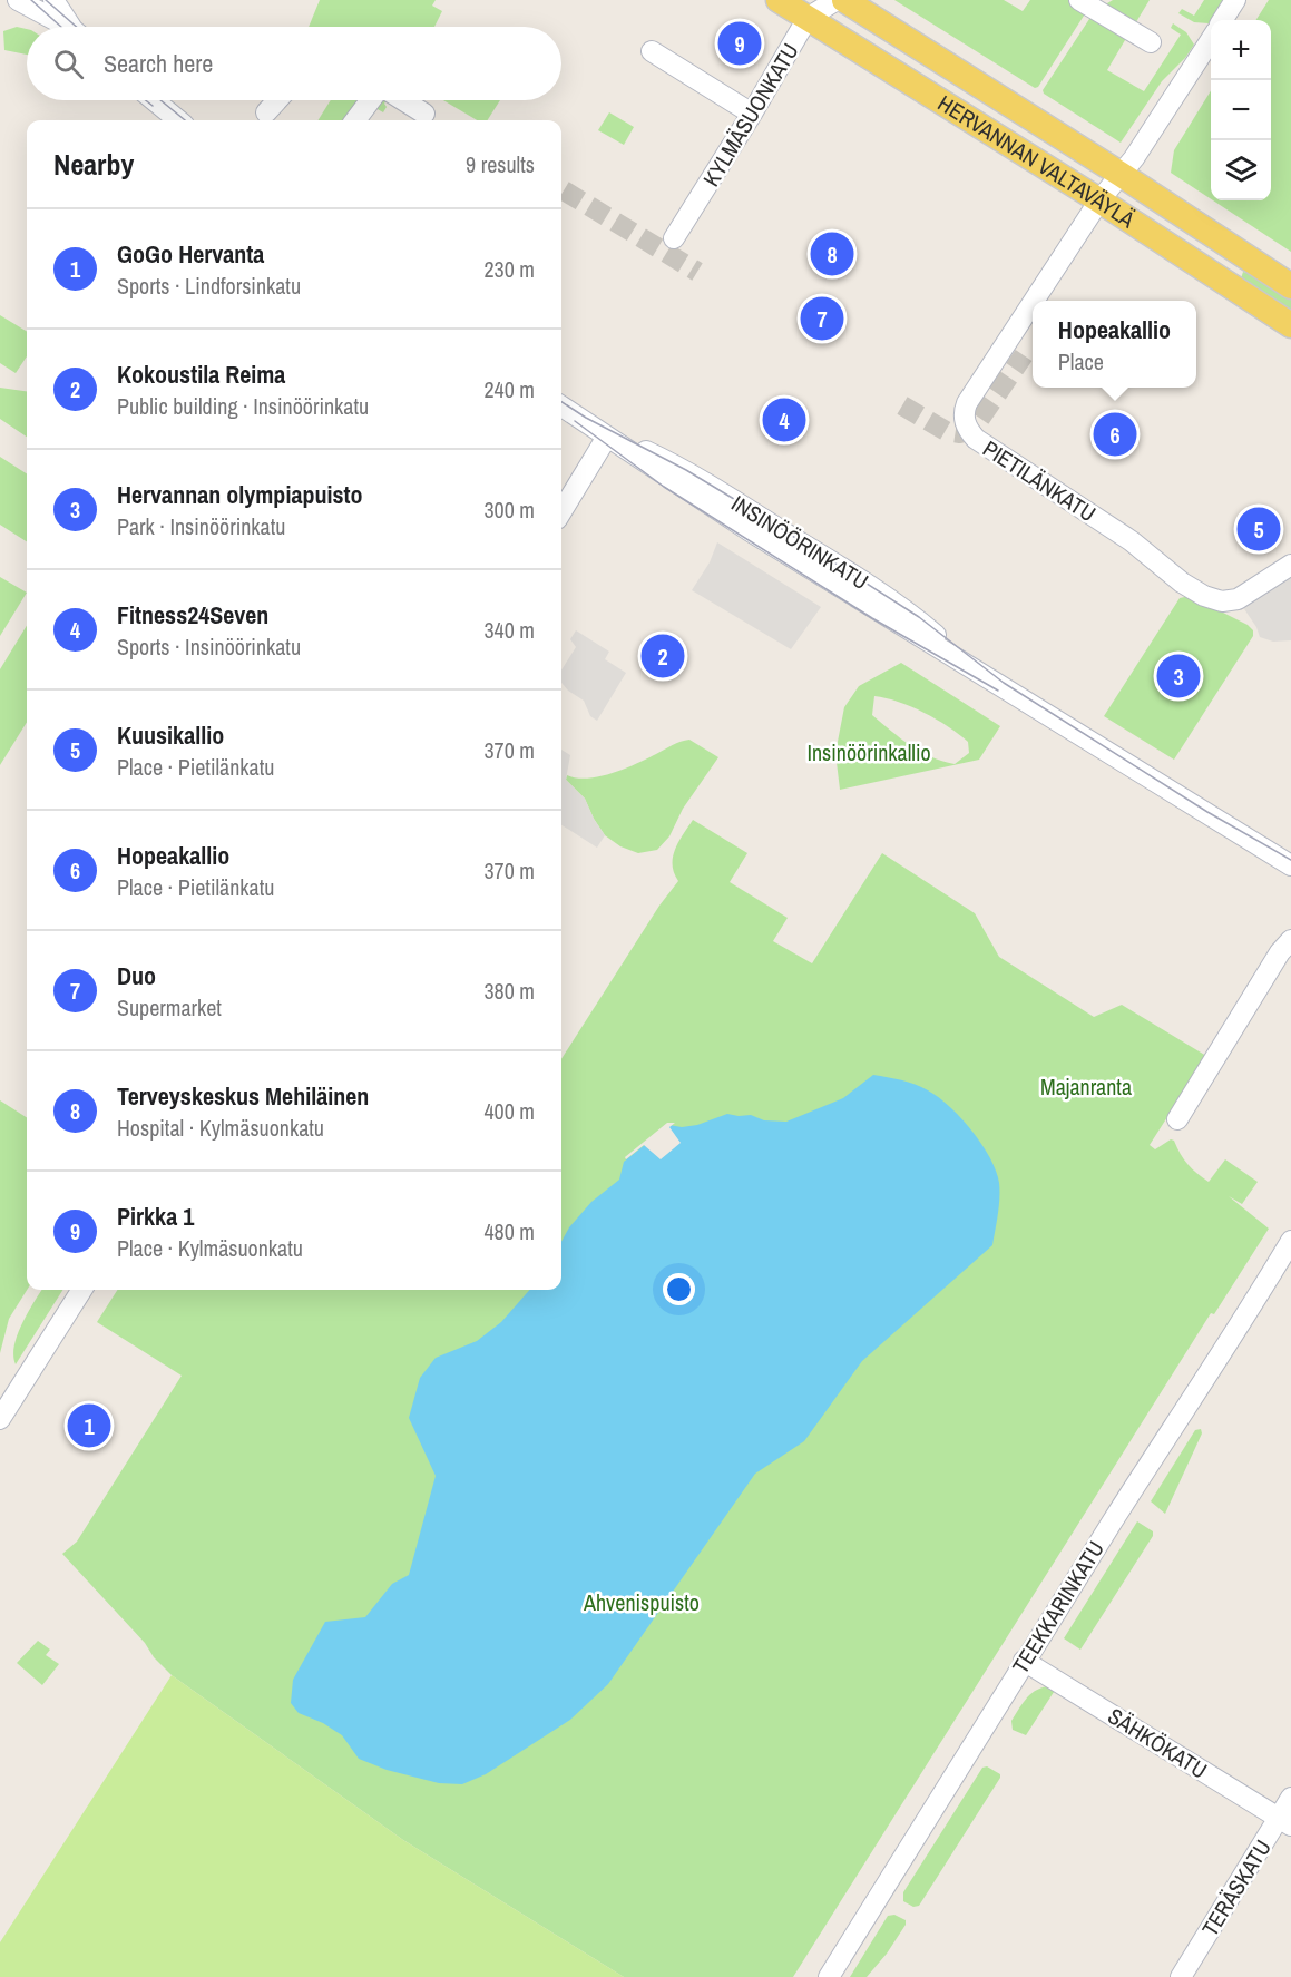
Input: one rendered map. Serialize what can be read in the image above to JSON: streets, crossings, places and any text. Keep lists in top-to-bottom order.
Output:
{
  "streets": {
    "main road": ["HERVANNAN VALTAVÄYLÄ"],
    "street": [
      "KYLMÄSUONKATU",
      "PIETILÄNKATU",
      "INSINÖÖRINKATU",
      "TEEKKARINKATU",
      "SÄHKÖKATU",
      "TERÄSKATU"
    ]
  },
  "crossings": [
    ["KYLMÄSUONKATU", "HERVANNAN VALTAVÄYLÄ"],
    ["HERVANNAN VALTAVÄYLÄ", "PIETILÄNKATU"],
    ["TEEKKARINKATU", "SÄHKÖKATU"],
    ["SÄHKÖKATU", "TERÄSKATU"]
  ],
  "parks": ["Insinöörinkallio", "Majanranta", "Ahvenispuisto"],
  "page": {
    "pins": [
      "9",
      "8",
      "7",
      "4",
      "6",
      "5",
      "2",
      "3",
      "1"
    ],
    "map_buttons": ["+", "−"],
    "search": "Search here",
    "heading": ["Nearby", "9 results"],
    "list": [
      {
        "mark": "1",
        "name": "GoGo Hervanta",
        "note": "Sports · Lindforsinkatu",
        "value": "230 m"
      },
      {
        "mark": "2",
        "name": "Kokoustila Reima",
        "note": "Public building · Insinöörinkatu",
        "value": "240 m"
      },
      {
        "mark": "3",
        "name": "Hervannan olympiapuisto",
        "note": "Park · Insinöörinkatu",
        "value": "300 m"
      },
      {
        "mark": "4",
        "name": "Fitness24Seven",
        "note": "Sports · Insinöörinkatu",
        "value": "340 m"
      },
      {
        "mark": "5",
        "name": "Kuusikallio",
        "note": "Place · Pietilänkatu",
        "value": "370 m"
      },
      {
        "mark": "6",
        "name": "Hopeakallio",
        "note": "Place · Pietilänkatu",
        "value": "370 m"
      },
      {
        "mark": "7",
        "name": "Duo",
        "note": "Supermarket",
        "value": "380 m"
      },
      {
        "mark": "8",
        "name": "Terveyskeskus Mehiläinen",
        "note": "Hospital · Kylmäsuonkatu",
        "value": "400 m"
      },
      {
        "mark": "9",
        "name": "Pirkka 1",
        "note": "Place · Kylmäsuonkatu",
        "value": "480 m"
      }
    ],
    "popup": ["Hopeakallio", "Place"]
  }
}
